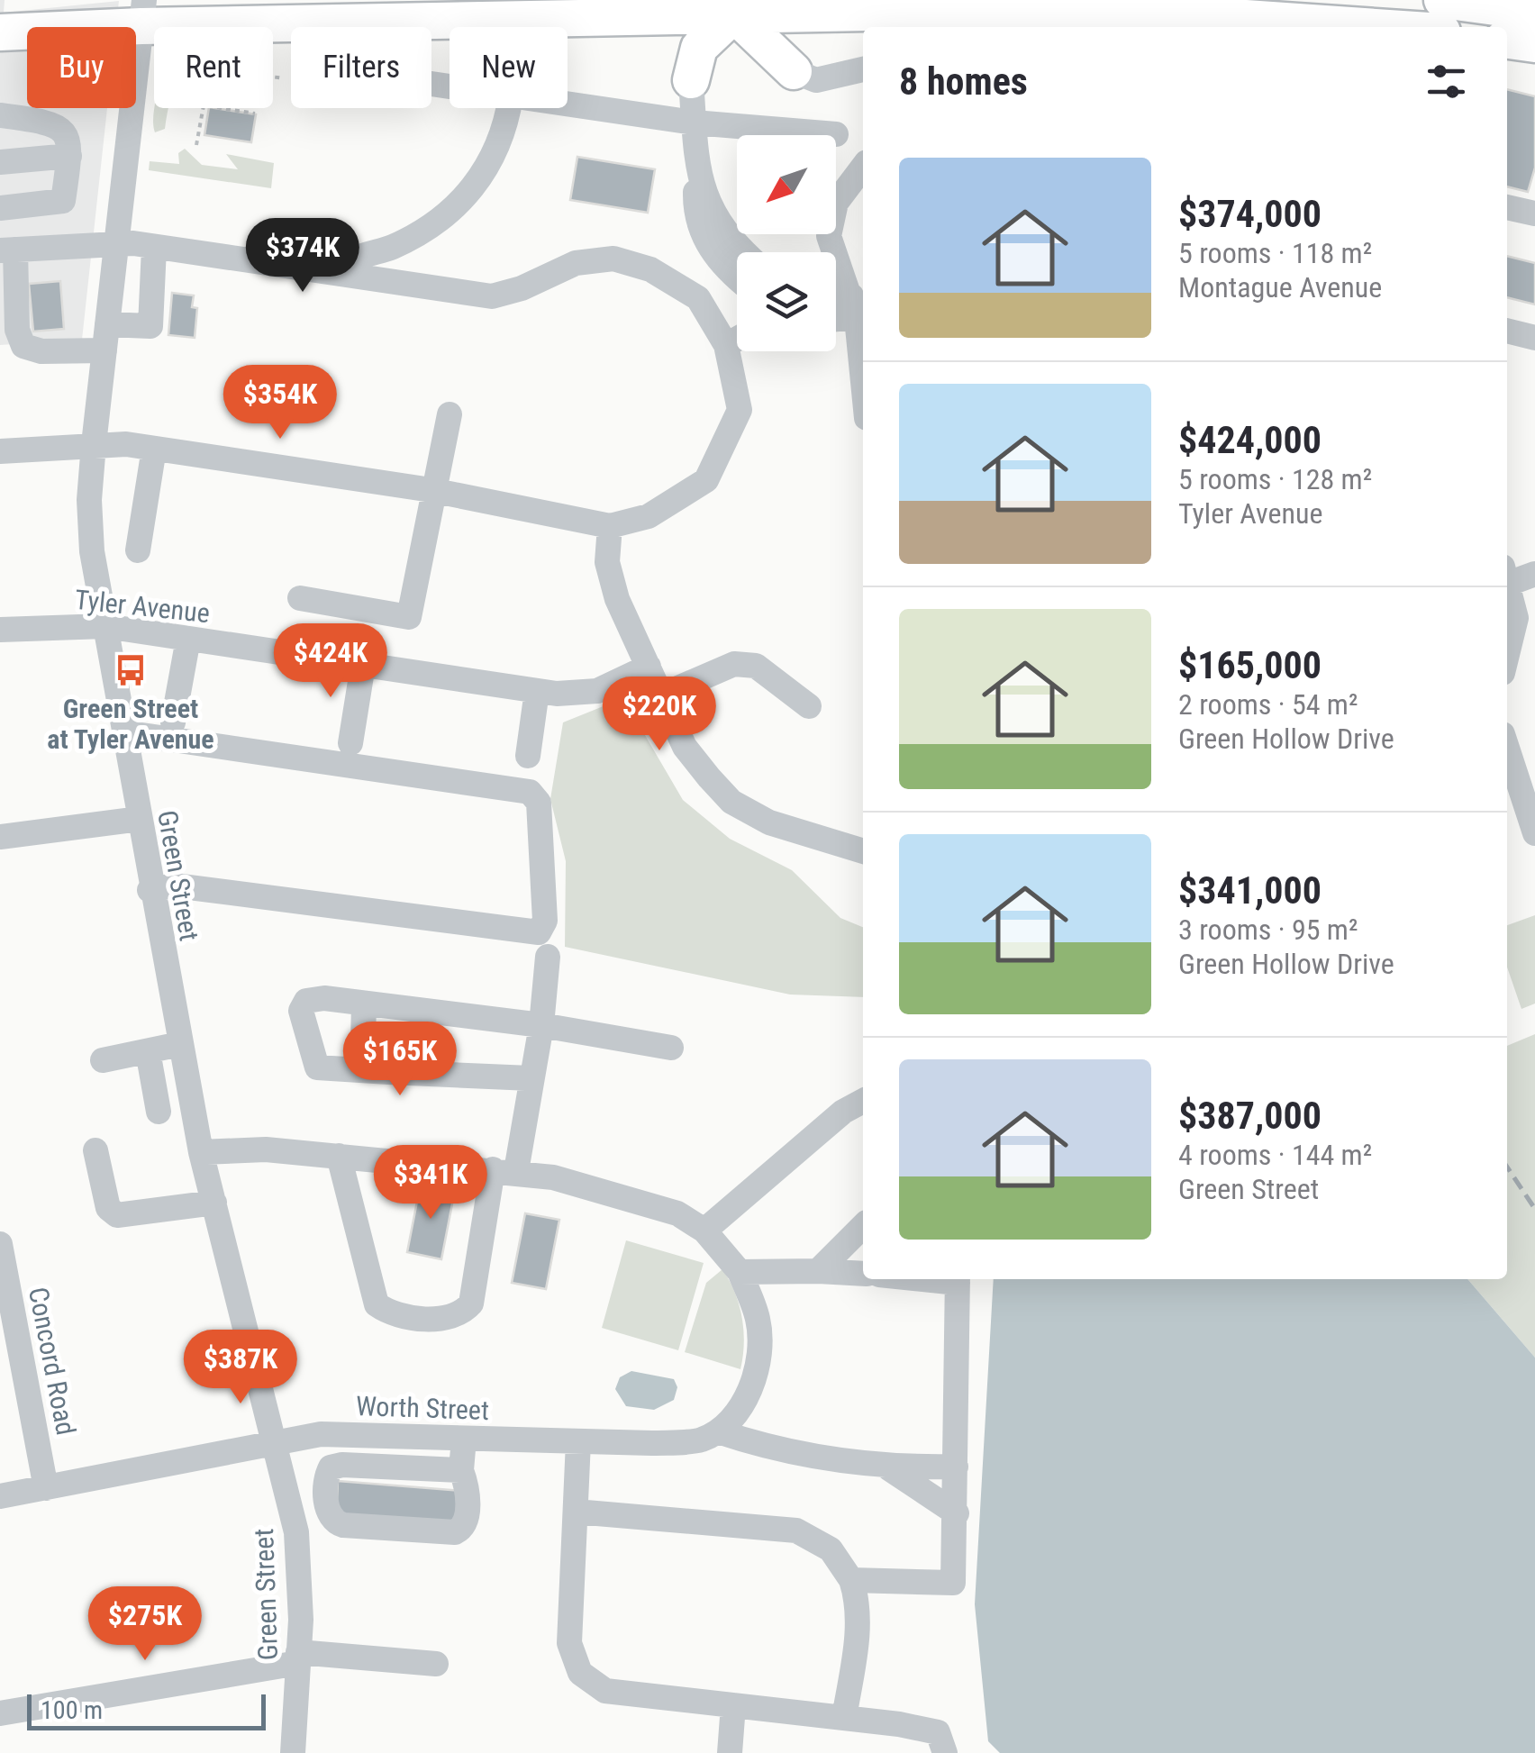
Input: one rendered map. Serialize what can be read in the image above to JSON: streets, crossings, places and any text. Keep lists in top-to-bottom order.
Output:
{
  "streets": {
    "street": [
      "Tyler Avenue",
      "Green Street",
      "Concord Road",
      "Worth Street"
    ]
  },
  "crossings": [
    ["Tyler Avenue", "Green Street"],
    ["Green Street", "Worth Street"],
    ["Concord Road", "Worth Street"]
  ],
  "places": {
    "bus stop": ["Green Street at Tyler Avenue"]
  },
  "scale_bar": "100 m",
  "north": "bottom left",
  "page": {
    "chip": [
      "Buy",
      "Rent",
      "Filters",
      "New"
    ],
    "heading": "8 homes",
    "list": [
      {
        "name": "$374,000",
        "note": "5 rooms · 118 m² · Montague Avenue"
      },
      {
        "name": "$424,000",
        "note": "5 rooms · 128 m² · Tyler Avenue"
      },
      {
        "name": "$165,000",
        "note": "2 rooms · 54 m² · Green Hollow Drive"
      },
      {
        "name": "$341,000",
        "note": "3 rooms · 95 m² · Green Hollow Drive"
      },
      {
        "name": "$387,000",
        "note": "4 rooms · 144 m² · Green Street"
      }
    ],
    "price": [
      "$374K",
      "$354K",
      "$424K",
      "$220K",
      "$165K",
      "$341K",
      "$387K",
      "$275K"
    ],
    "scale": "100 m"
  }
}
